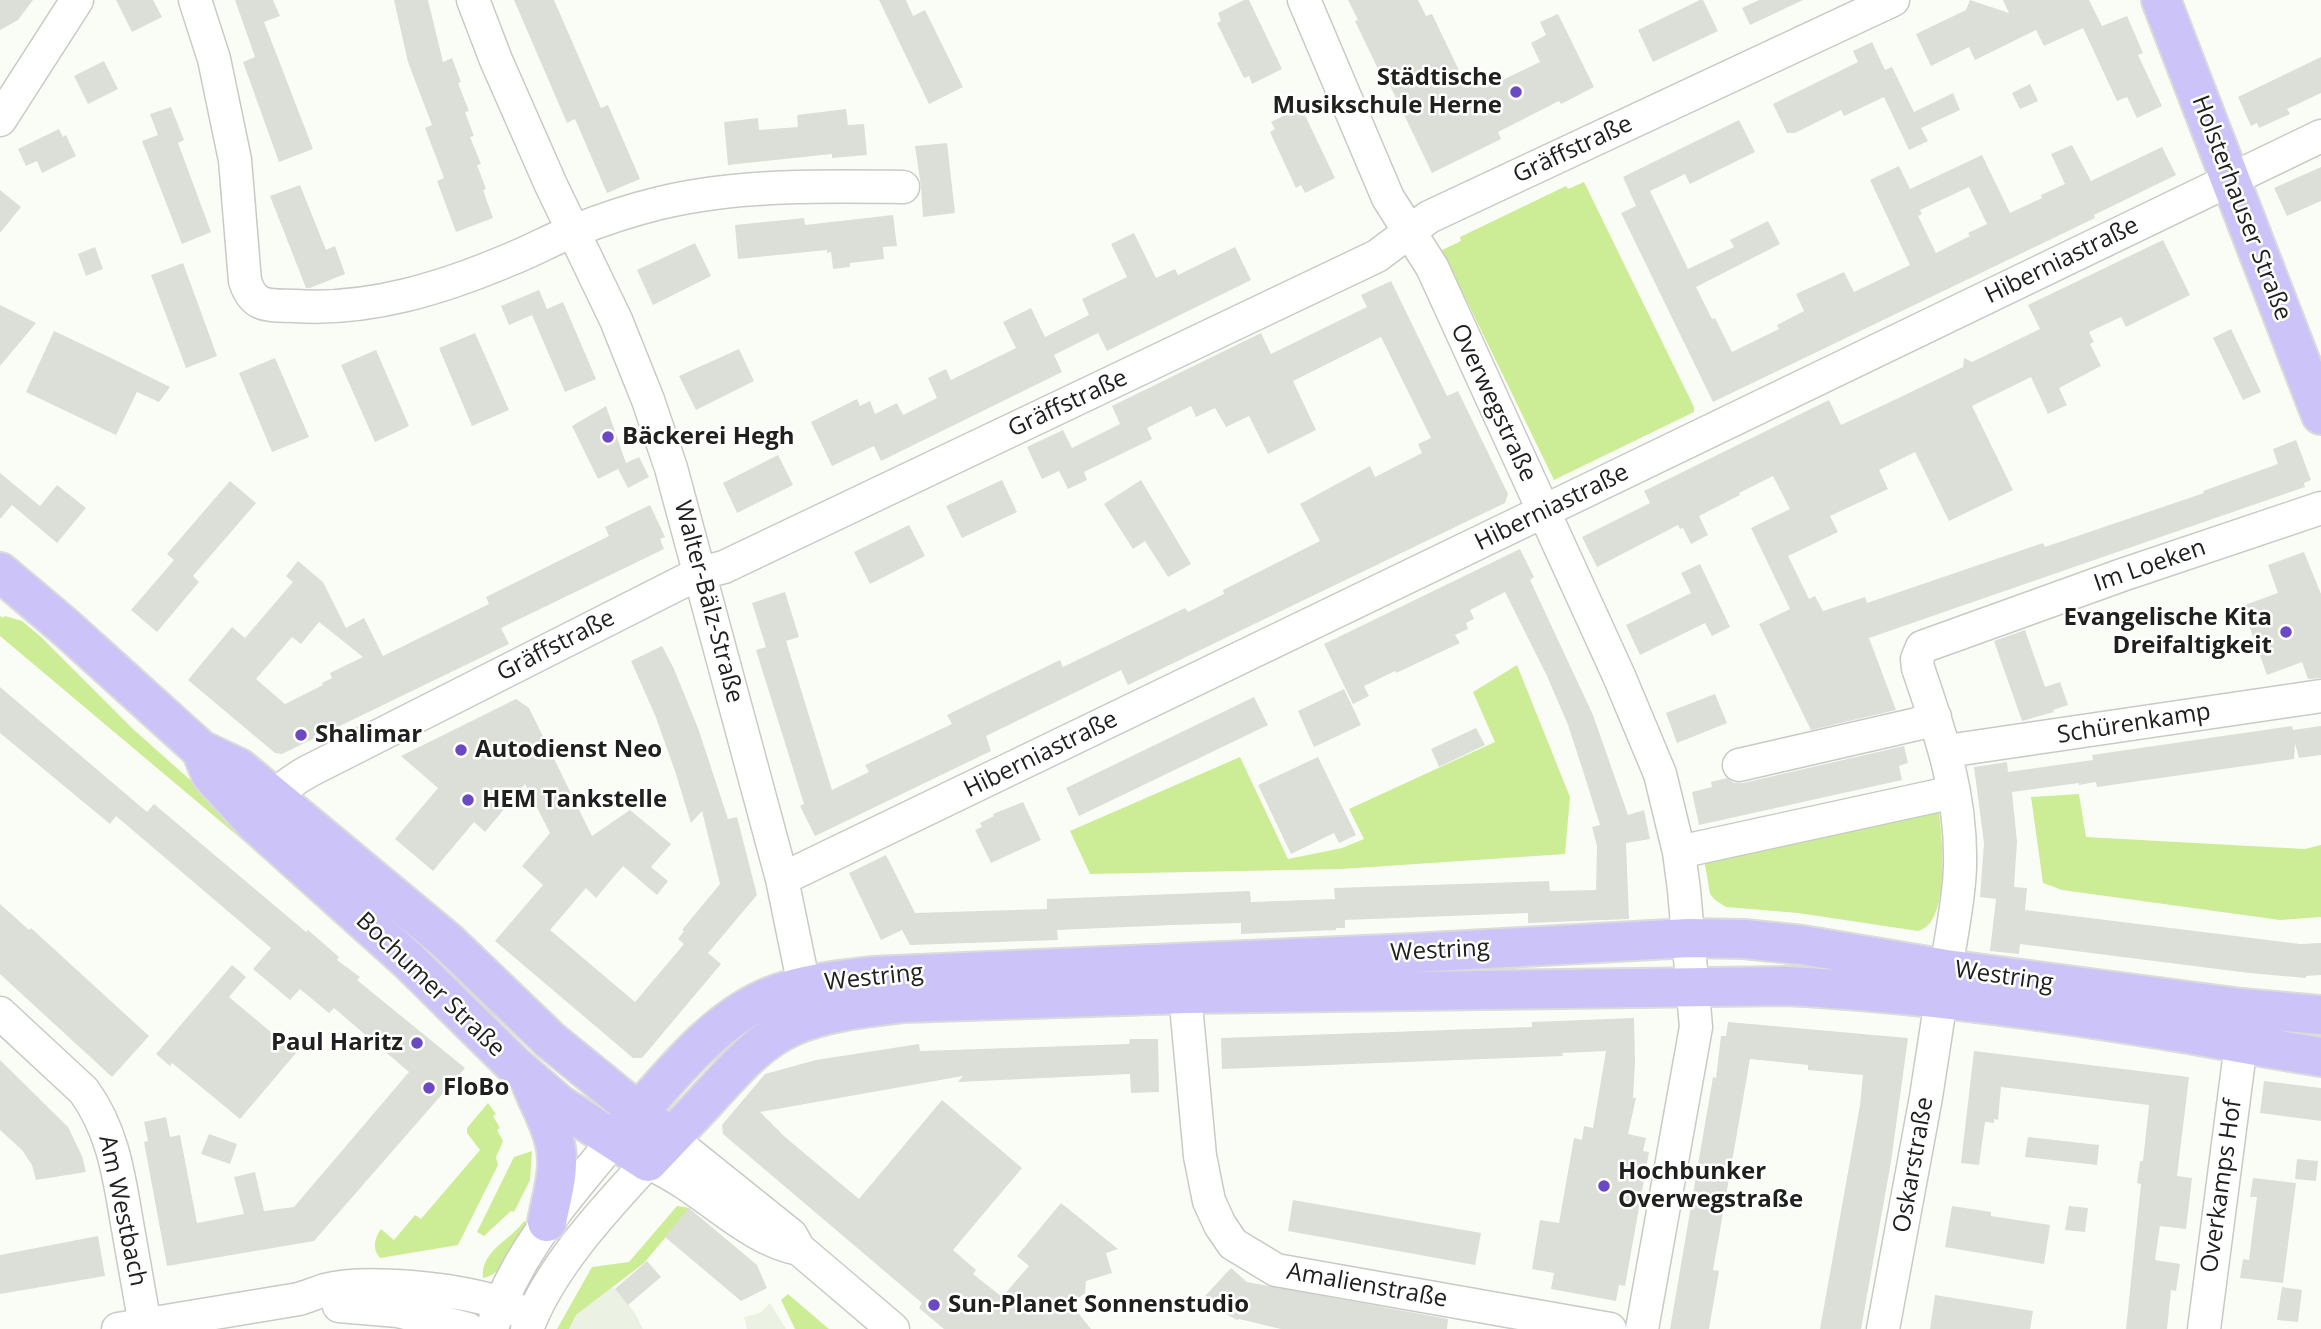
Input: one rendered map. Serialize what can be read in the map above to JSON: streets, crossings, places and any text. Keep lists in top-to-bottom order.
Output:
{
  "streets": {
    "main road": ["Holsterhauser Straße", "Westring", "Bochumer Straße"],
    "street": [
      "Gräffstraße",
      "Hiberniastraße",
      "Overwegstraße",
      "Im Loeken",
      "Walter-Bälz-Straße",
      "Schürenkamp",
      "Oskarstraße",
      "Overkamps Hof",
      "Am Westbach",
      "Amalienstraße"
    ]
  },
  "crossings": [
    ["Gräffstraße", "Overwegstraße"],
    ["Gräffstraße", "Walter-Bälz-Straße"],
    ["Gräffstraße", "Bochumer Straße"],
    ["Holsterhauser Straße", "Hiberniastraße"],
    ["Hiberniastraße", "Overwegstraße"],
    ["Hiberniastraße", "Walter-Bälz-Straße"],
    ["Overwegstraße", "Westring"],
    ["Im Loeken", "Oskarstraße"],
    ["Walter-Bälz-Straße", "Westring"],
    ["Schürenkamp", "Oskarstraße"],
    ["Westring", "Bochumer Straße"],
    ["Westring", "Oskarstraße"],
    ["Westring", "Overkamps Hof"],
    ["Westring", "Amalienstraße"]
  ],
  "places": [
    "Städtische Musikschule Herne",
    "Bäckerei Hegh",
    "Evangelische Kita Dreifaltigkeit",
    "Shalimar",
    "Autodienst Neo",
    "HEM Tankstelle",
    "Paul Haritz",
    "FloBo",
    "Hochbunker Overwegstraße",
    "Sun-Planet Sonnenstudio"
  ]
}
